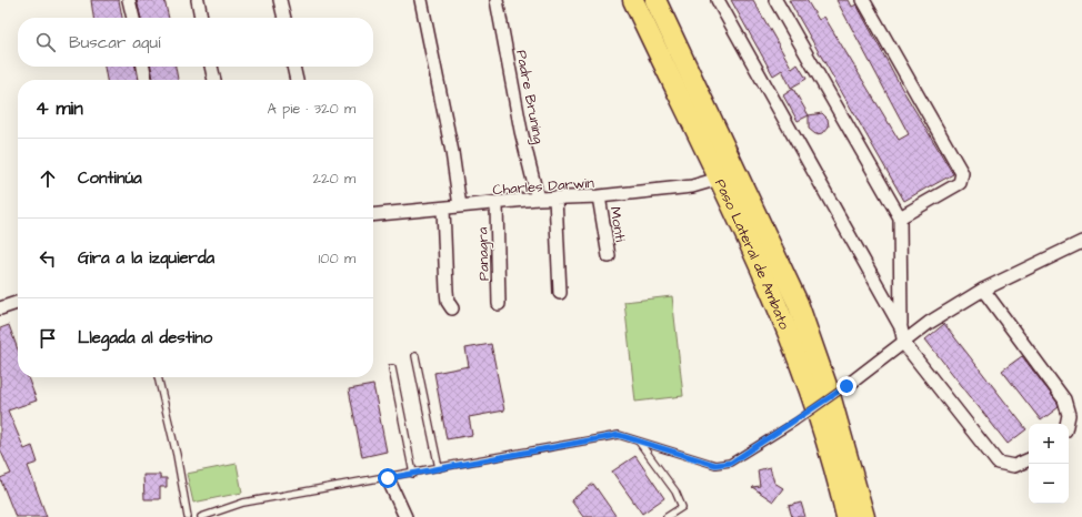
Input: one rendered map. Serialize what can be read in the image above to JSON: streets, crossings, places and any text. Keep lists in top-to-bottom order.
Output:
{
  "streets": {
    "highway": ["Paso Lateral de Ambato"],
    "street": [
      "Padre Bruning",
      "Charles Darwin",
      "Monti",
      "Panagra"
    ]
  },
  "crossings": [
    ["Padre Bruning", "Charles Darwin"],
    ["Charles Darwin", "Monti"],
    ["Charles Darwin", "Paso Lateral de Ambato"],
    ["Charles Darwin", "Panagra"]
  ],
  "page": {
    "search": "Buscar aquí",
    "heading": ["4 min", "A pie · 320 m"],
    "list": [
      ["Continúa", "220 m"],
      ["Gira a la izquierda", "100 m"],
      "Llegada al destino"
    ],
    "map_buttons": ["+", "−"]
  }
}
